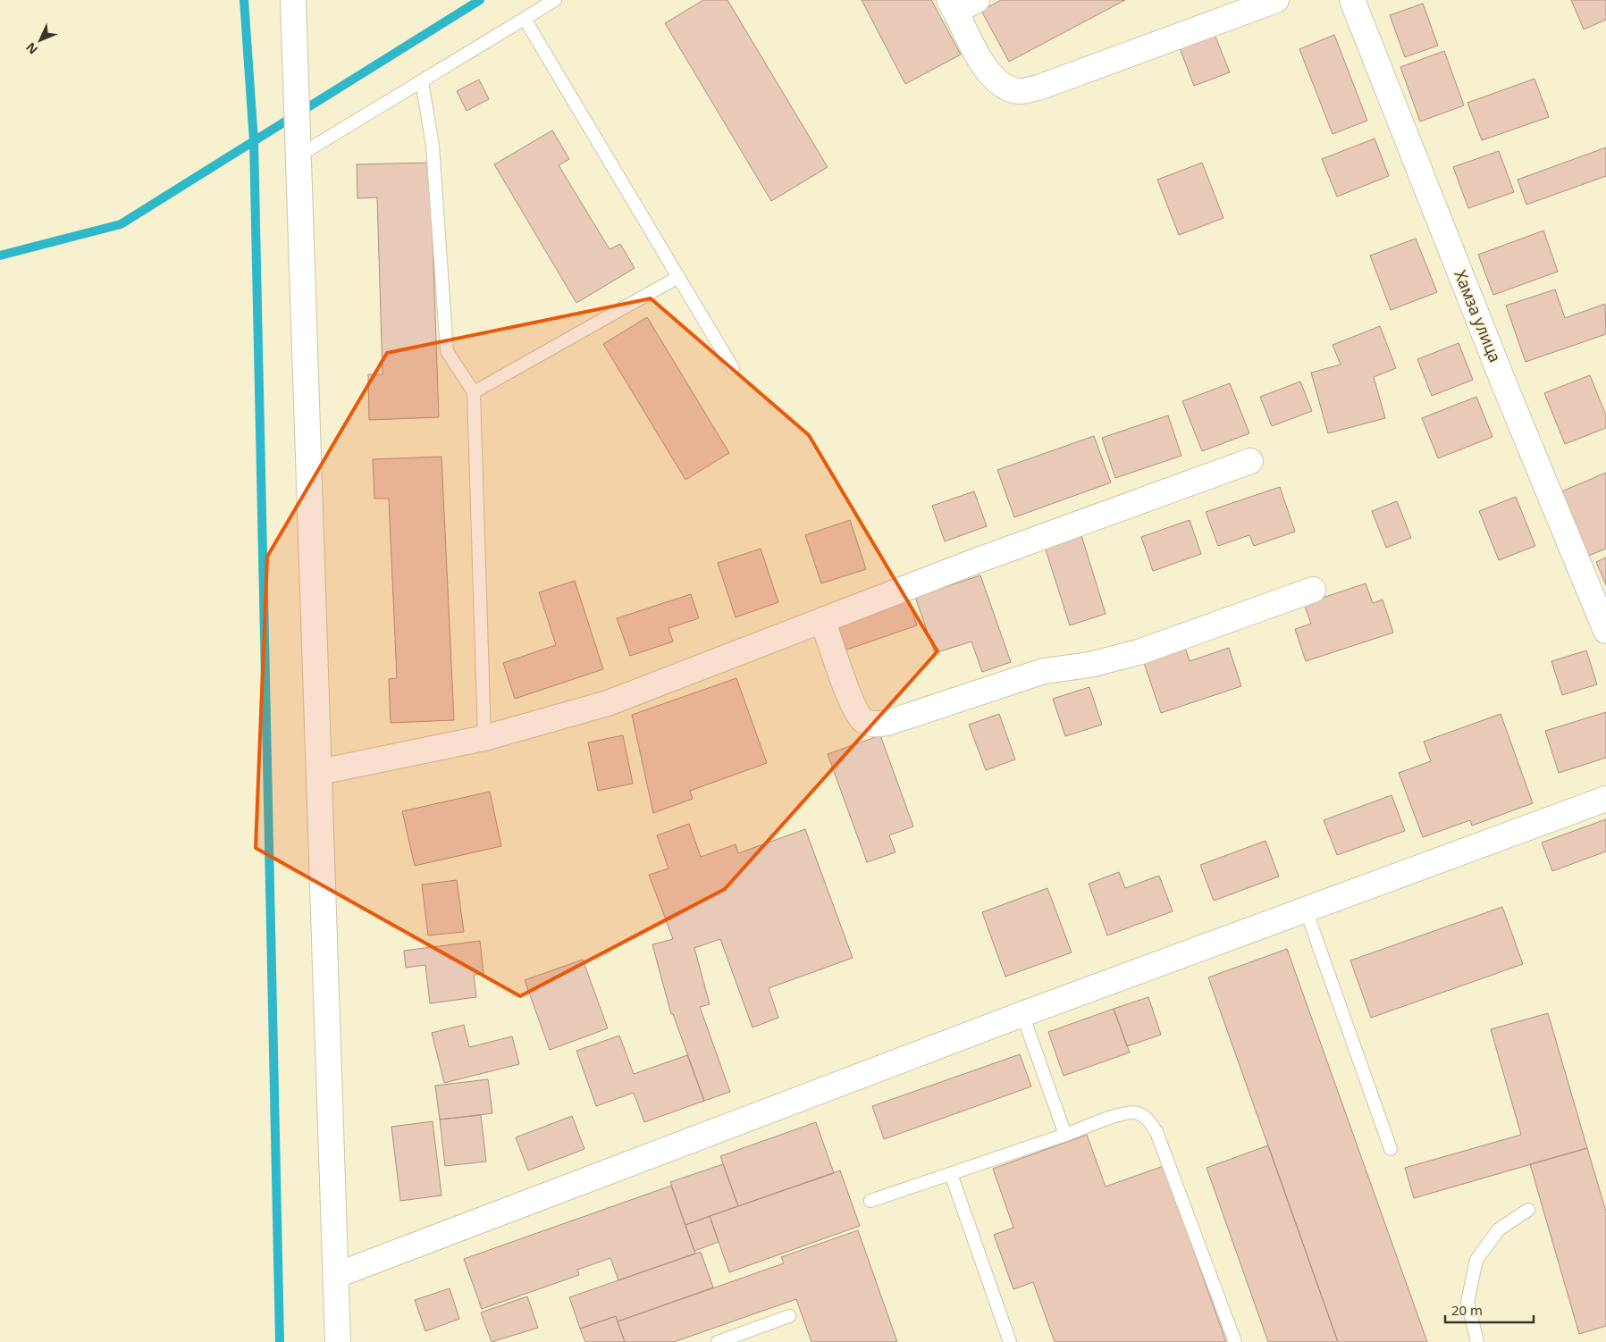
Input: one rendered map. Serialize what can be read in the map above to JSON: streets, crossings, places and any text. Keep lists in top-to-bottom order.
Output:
{
  "streets": {
    "street": ["Хамза улица"]
  },
  "scale_bar": "20 m",
  "north": "bottom left"
}
